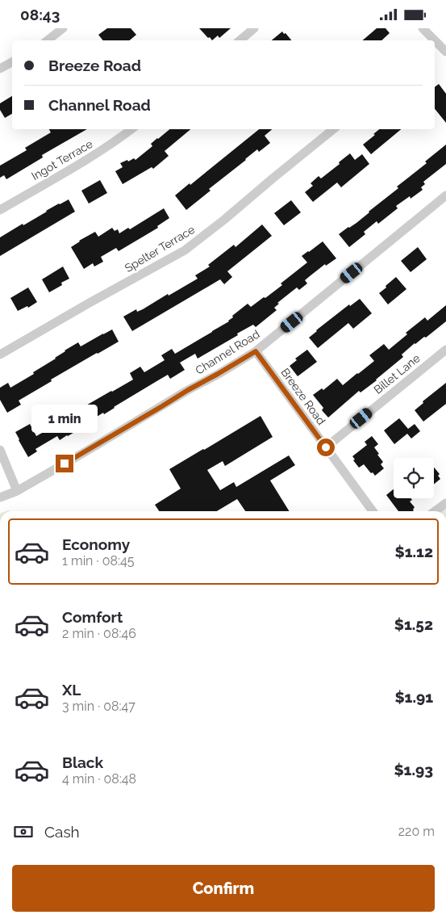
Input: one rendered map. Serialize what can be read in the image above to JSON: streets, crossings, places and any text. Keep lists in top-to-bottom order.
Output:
{
  "streets": {
    "street": [
      "Ingot Terrace",
      "Spelter Terrace",
      "Channel Road",
      "Billet Lane",
      "Breeze Road"
    ]
  },
  "crossings": [
    ["Channel Road", "Breeze Road"],
    ["Billet Lane", "Breeze Road"]
  ],
  "page": {
    "status": "08:43",
    "banner": ["Breeze Road", "Channel Road"],
    "bubble": "1 min",
    "list": [
      {
        "name": "Economy",
        "note": "1 min · 08:45",
        "value": "$1.12"
      },
      {
        "name": "Comfort",
        "note": "2 min · 08:46",
        "value": "$1.52"
      },
      {
        "name": "XL",
        "note": "3 min · 08:47",
        "value": "$1.91"
      },
      {
        "name": "Black",
        "note": "4 min · 08:48",
        "value": "$1.93"
      }
    ],
    "pay": ["Cash", "220 m"],
    "buttons": "Confirm"
  }
}
